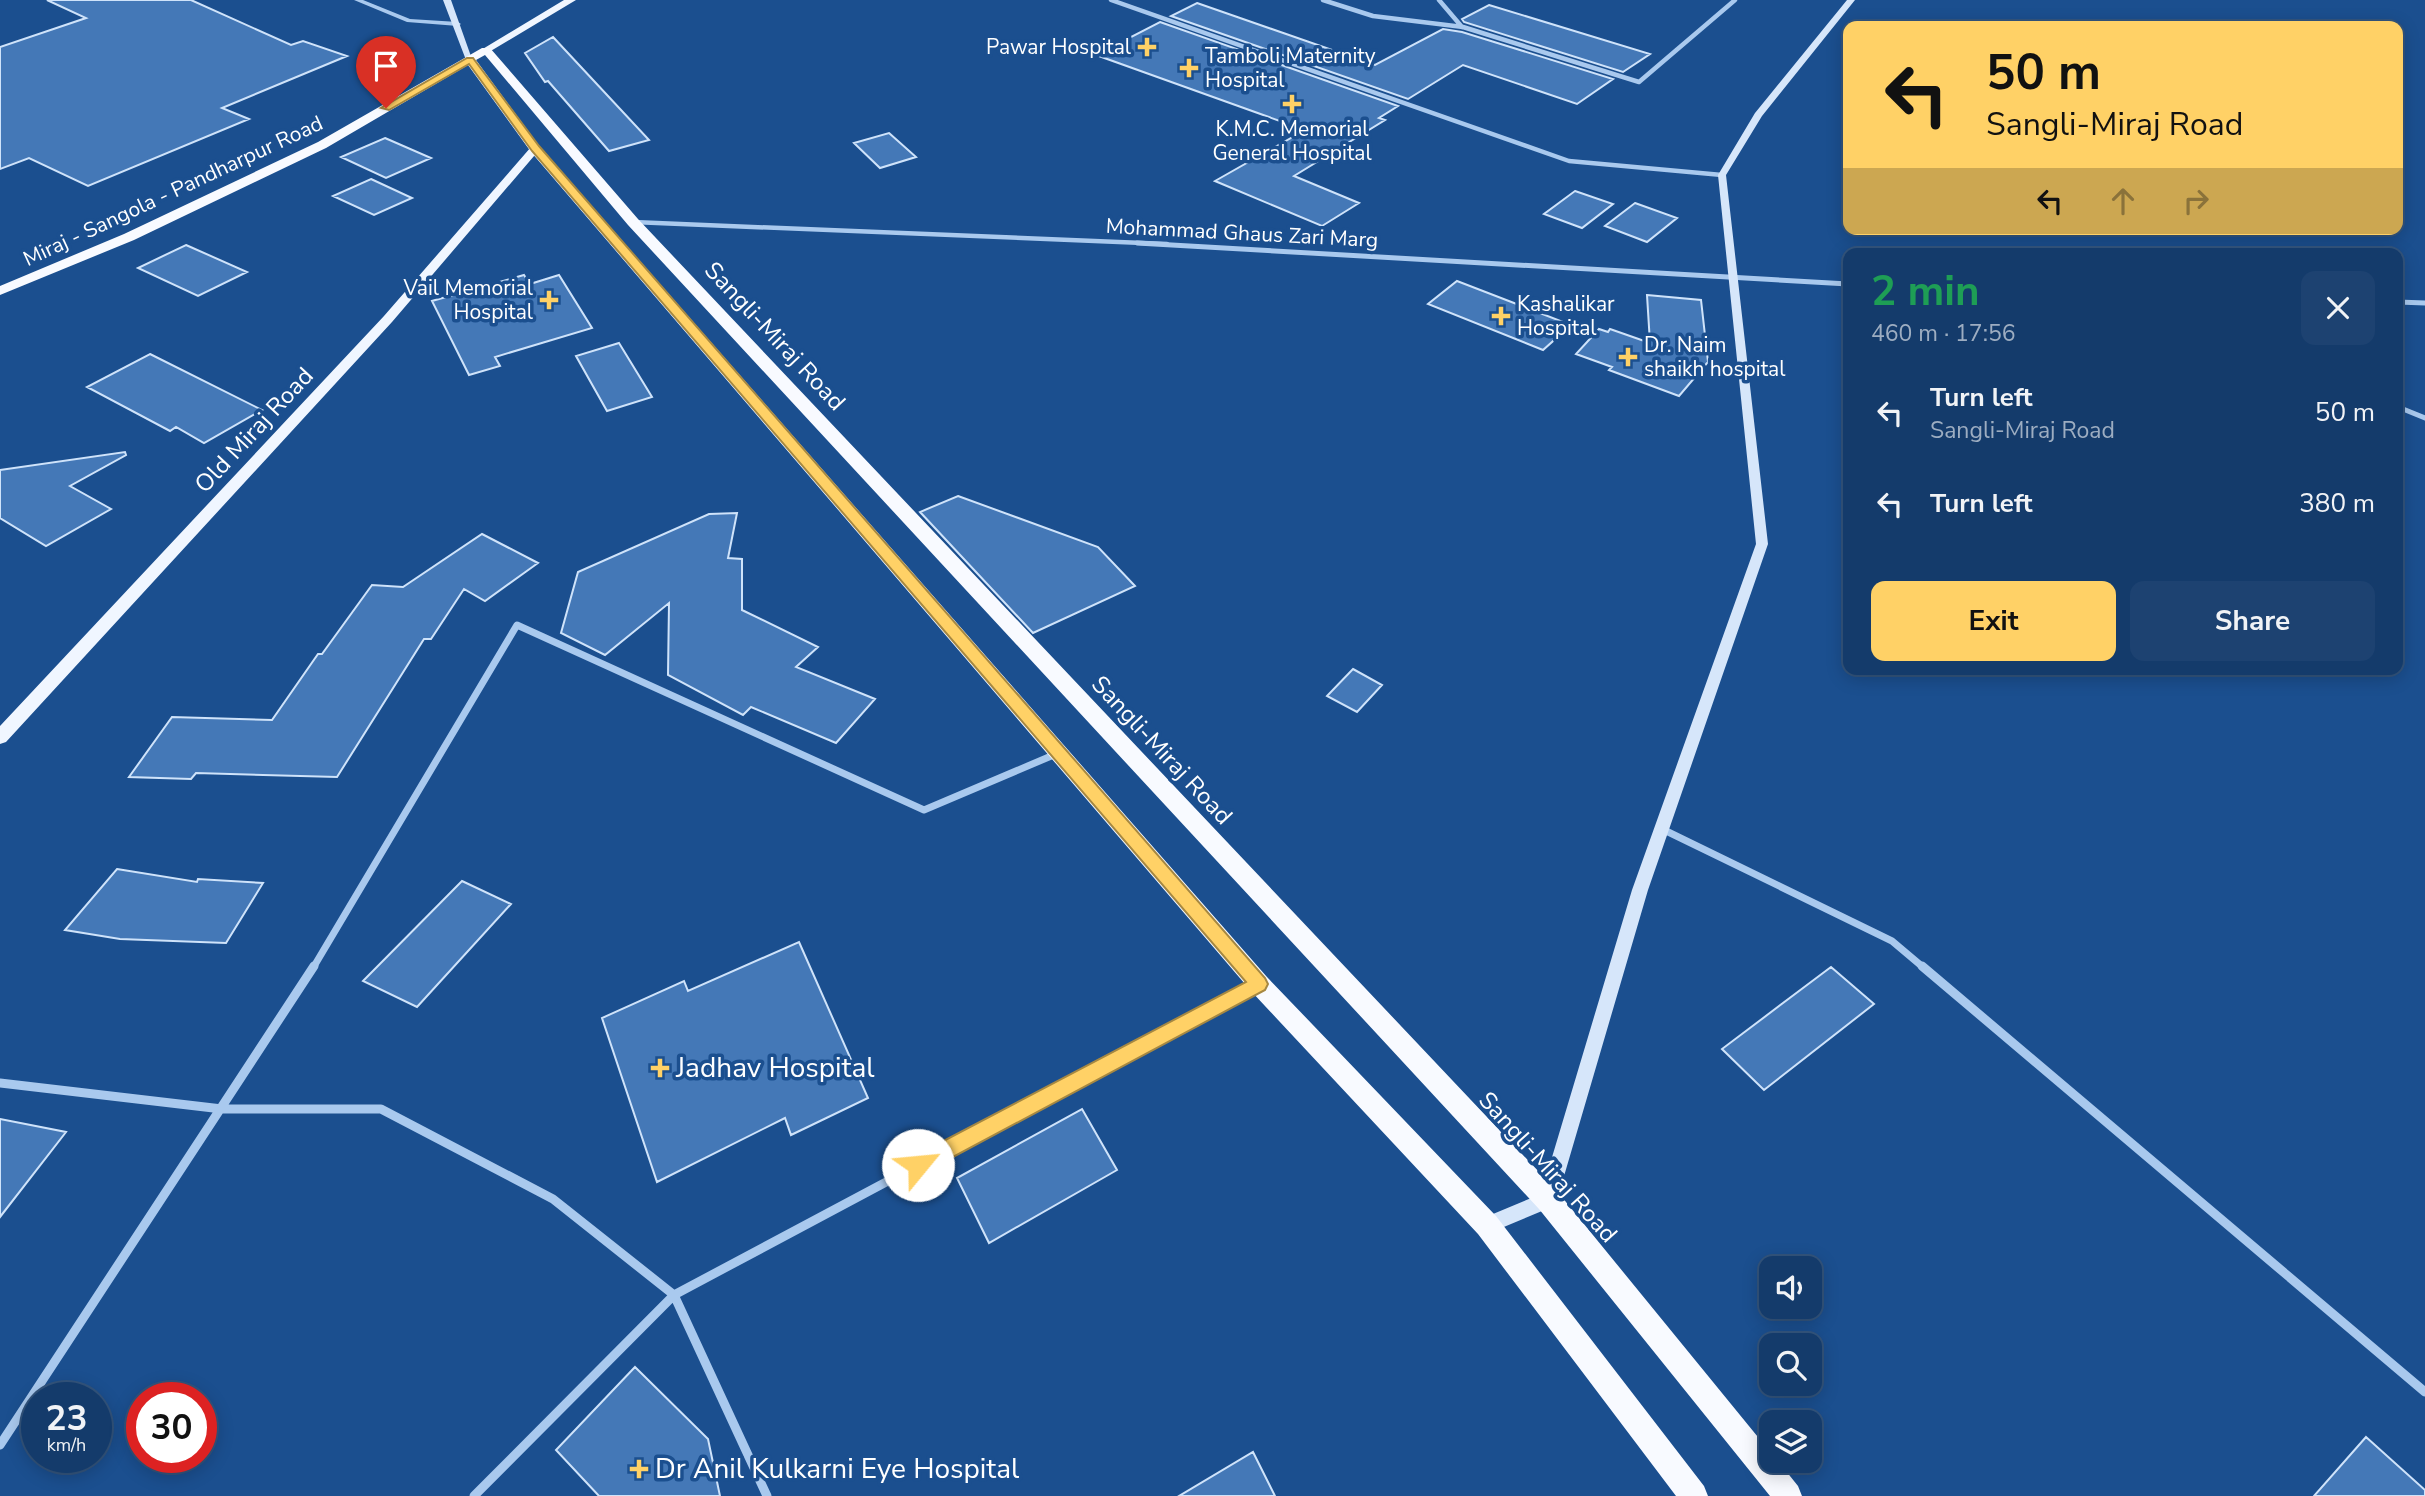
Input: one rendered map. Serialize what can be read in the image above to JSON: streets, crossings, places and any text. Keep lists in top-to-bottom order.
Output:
{
  "streets": {
    "highway": ["Miraj - Sangola - Pandharpur Road", "Sangli-Miraj Road"],
    "main road": ["Old Miraj Road"],
    "street": ["Mohammad Ghaus Zari Marg"]
  },
  "crossings": [
    ["Miraj - Sangola - Pandharpur Road", "Sangli-Miraj Road"],
    ["Mohammad Ghaus Zari Marg", "Sangli-Miraj Road"]
  ],
  "places": {
    "health": [
      "Pawar Hospital",
      "Tamboli Maternity Hospital",
      "K.M.C. Memorial General Hospital",
      "Vail Memorial Hospital",
      "Kashalikar Hospital",
      "Dr. Naim shaikh hospital",
      "Jadhav Hospital",
      "Dr Anil Kulkarni Eye Hospital"
    ]
  },
  "page": {
    "turn": ["50 m", "Sangli-Miraj Road"],
    "heading": ["2 min", "460 m · 17:56"],
    "list": [
      {
        "name": "Turn left",
        "note": "Sangli-Miraj Road",
        "value": "50 m"
      },
      {
        "name": "Turn left",
        "value": "380 m"
      }
    ],
    "buttons": ["Exit", "Share"],
    "speed": "23 km/h",
    "limit": "30"
  }
}
